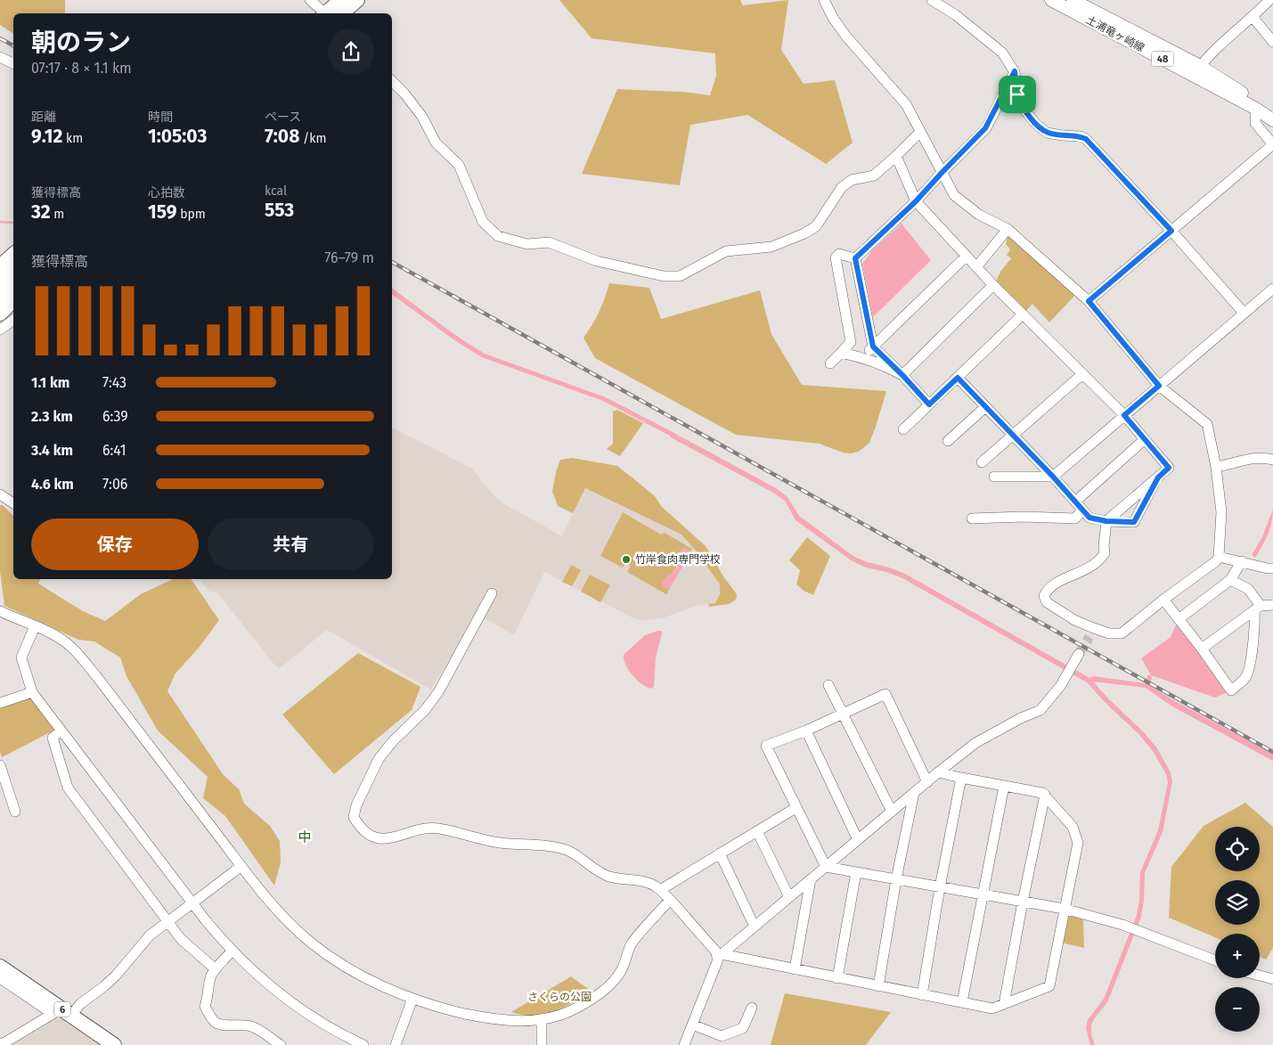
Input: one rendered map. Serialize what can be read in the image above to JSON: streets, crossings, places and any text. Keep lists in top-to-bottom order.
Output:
{
  "streets": {
    "highway": ["6"],
    "main road": ["土浦竜ヶ崎線", "48"]
  },
  "districts": ["中"],
  "parks": ["さくらの公園"],
  "places": ["竹岸食肉専門学校"],
  "page": {
    "heading": ["朝のラン", "07:17 · 8 × 1.1 km"],
    "stats": [
      ["距離", "9.12 km"],
      ["時間", "1:05:03"],
      ["ペース", "7:08 /km"],
      ["獲得標高", "32 m"],
      ["心拍数", "159 bpm"],
      ["kcal", "553"]
    ],
    "chart": ["獲得標高", "76–79 m"],
    "list": [
      {
        "name": "1.1 km",
        "note": "7:43"
      },
      {
        "name": "2.3 km",
        "note": "6:39"
      },
      {
        "name": "3.4 km",
        "note": "6:41"
      },
      {
        "name": "4.6 km",
        "note": "7:06"
      }
    ],
    "buttons": ["保存", "共有"],
    "map_buttons": ["+", "−"]
  }
}
